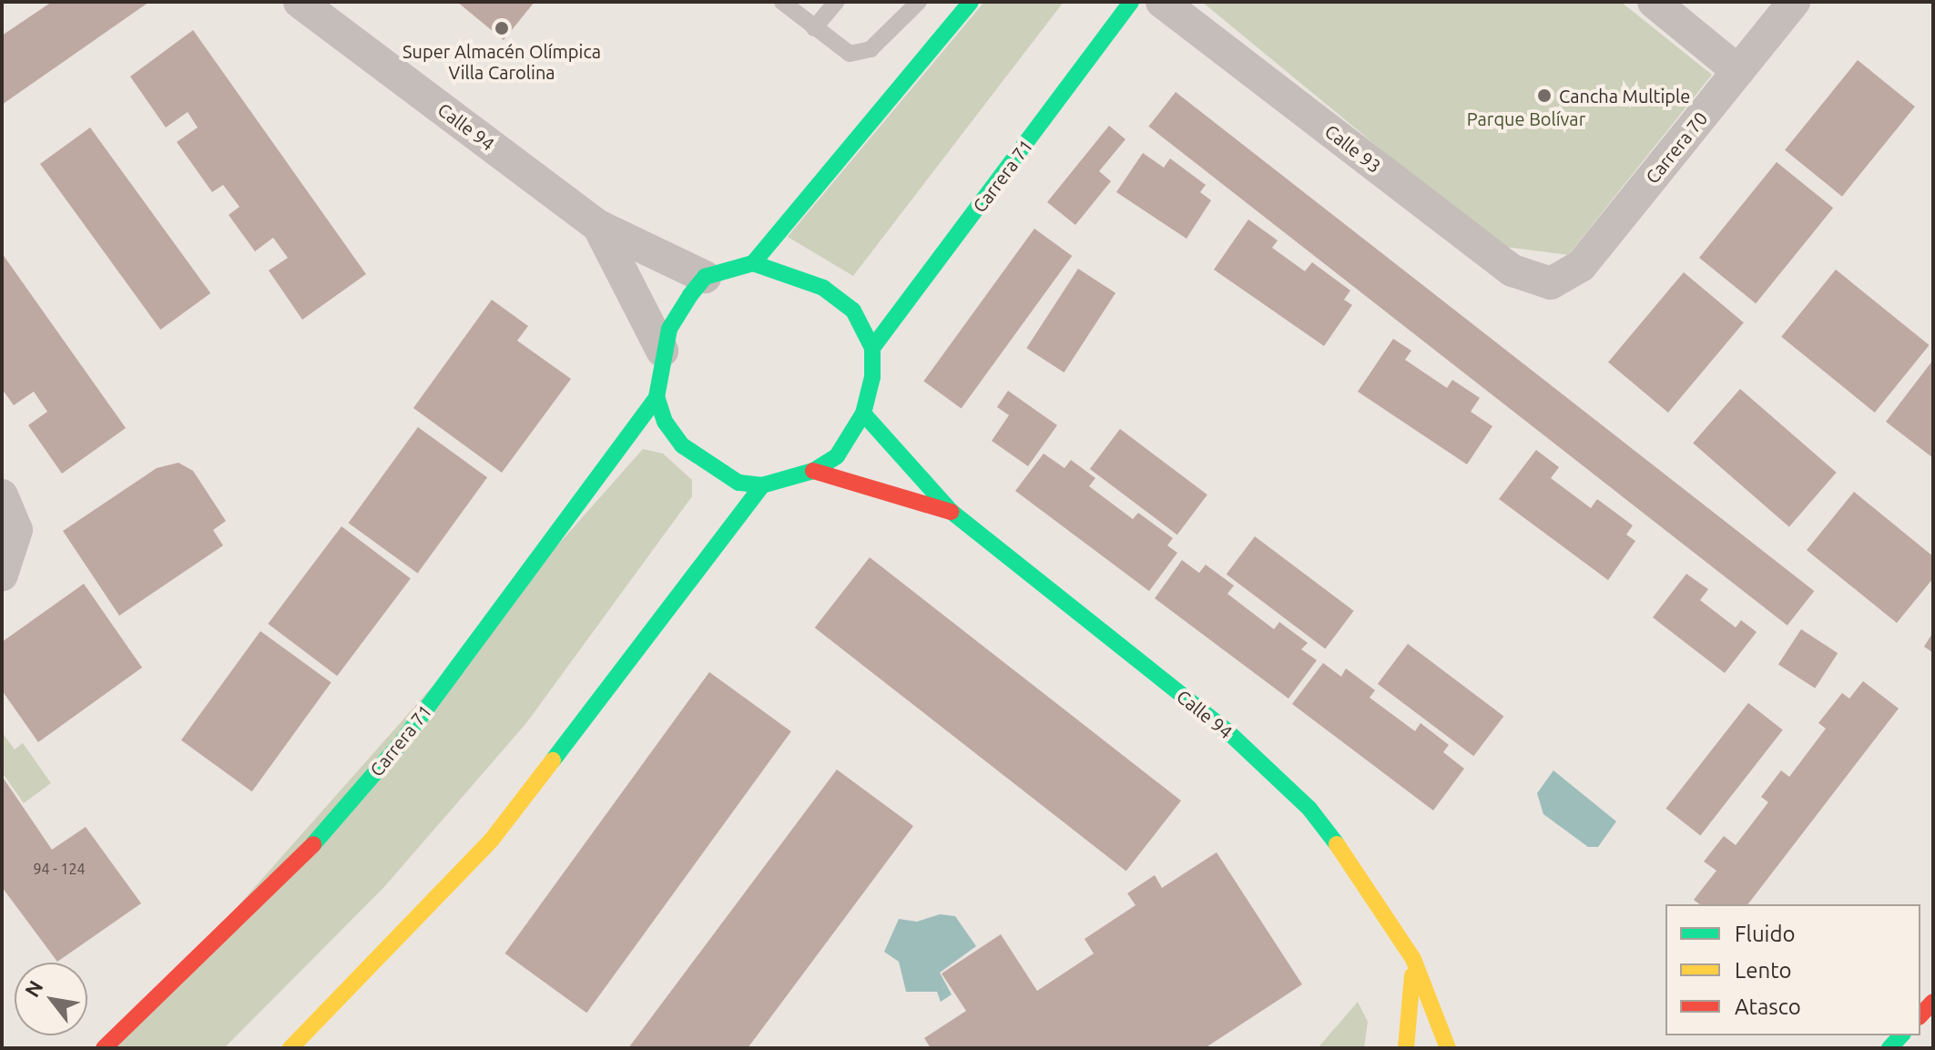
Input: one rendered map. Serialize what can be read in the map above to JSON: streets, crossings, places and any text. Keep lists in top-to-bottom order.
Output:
{
  "streets": {
    "street": [
      "Calle 94",
      "Carrera 70",
      "Calle 93",
      "Carrera 71"
    ]
  },
  "crossings": [
    ["Calle 94", "Carrera 71"],
    ["Carrera 70", "Calle 93"]
  ],
  "parks": ["Parque Bolívar"],
  "places": ["Super Almacén Olímpica Villa Carolina", "Cancha Multiple"],
  "house_numbers": ["94 - 124"],
  "legend": ["Fluido", "Lento", "Atasco"],
  "north": "top left"
}
